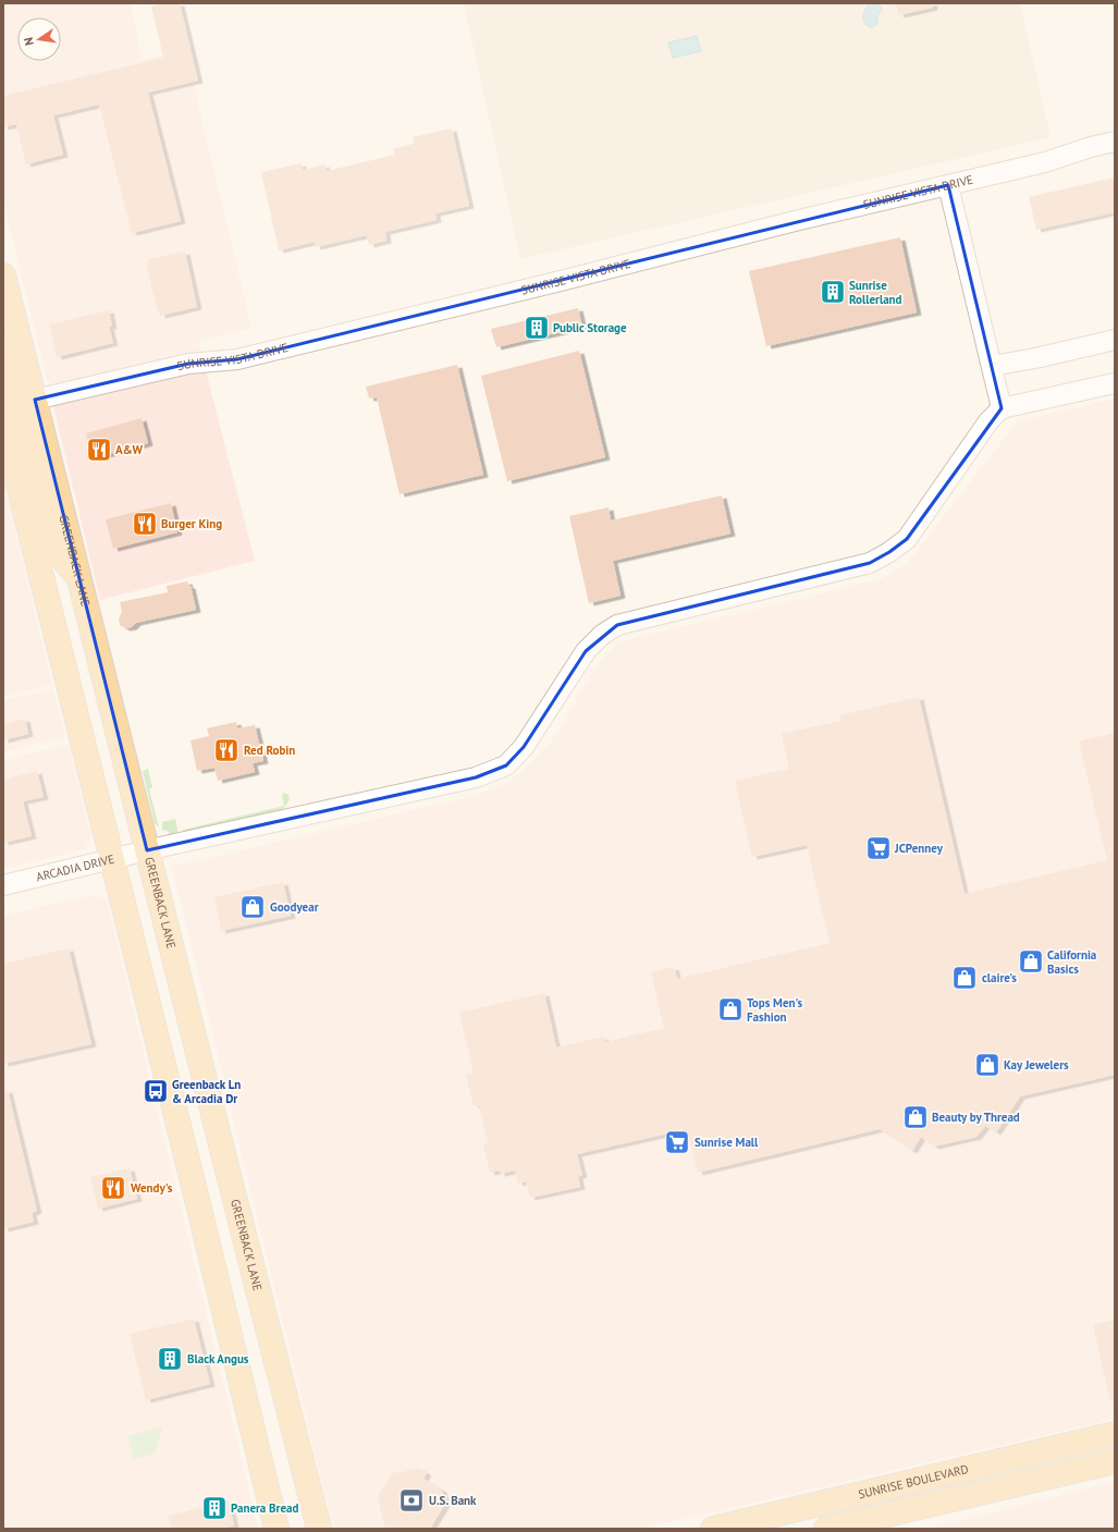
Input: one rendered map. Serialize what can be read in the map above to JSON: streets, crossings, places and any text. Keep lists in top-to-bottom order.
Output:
{
  "streets": {
    "main road": ["GREENBACK LANE", "SUNRISE BOULEVARD"],
    "street": ["SUNRISE VISTA DRIVE", "ARCADIA DRIVE"]
  },
  "crossings": [
    ["SUNRISE VISTA DRIVE", "GREENBACK LANE"],
    ["GREENBACK LANE", "ARCADIA DRIVE"]
  ],
  "places": {
    "building": [
      "Sunrise Rollerland",
      "Public Storage",
      "Black Angus",
      "Panera Bread"
    ],
    "restaurant": [
      "A&W",
      "Burger King",
      "Red Robin",
      "Wendy's"
    ],
    "supermarket": ["JCPenney", "Sunrise Mall"],
    "shop": [
      "Goodyear",
      "California Basics",
      "claire's",
      "Tops Men's Fashion",
      "Kay Jewelers",
      "Beauty by Thread"
    ],
    "bus stop": ["Greenback Ln & Arcadia Dr"],
    "bank": ["U.S. Bank"]
  },
  "north": "left"
}
